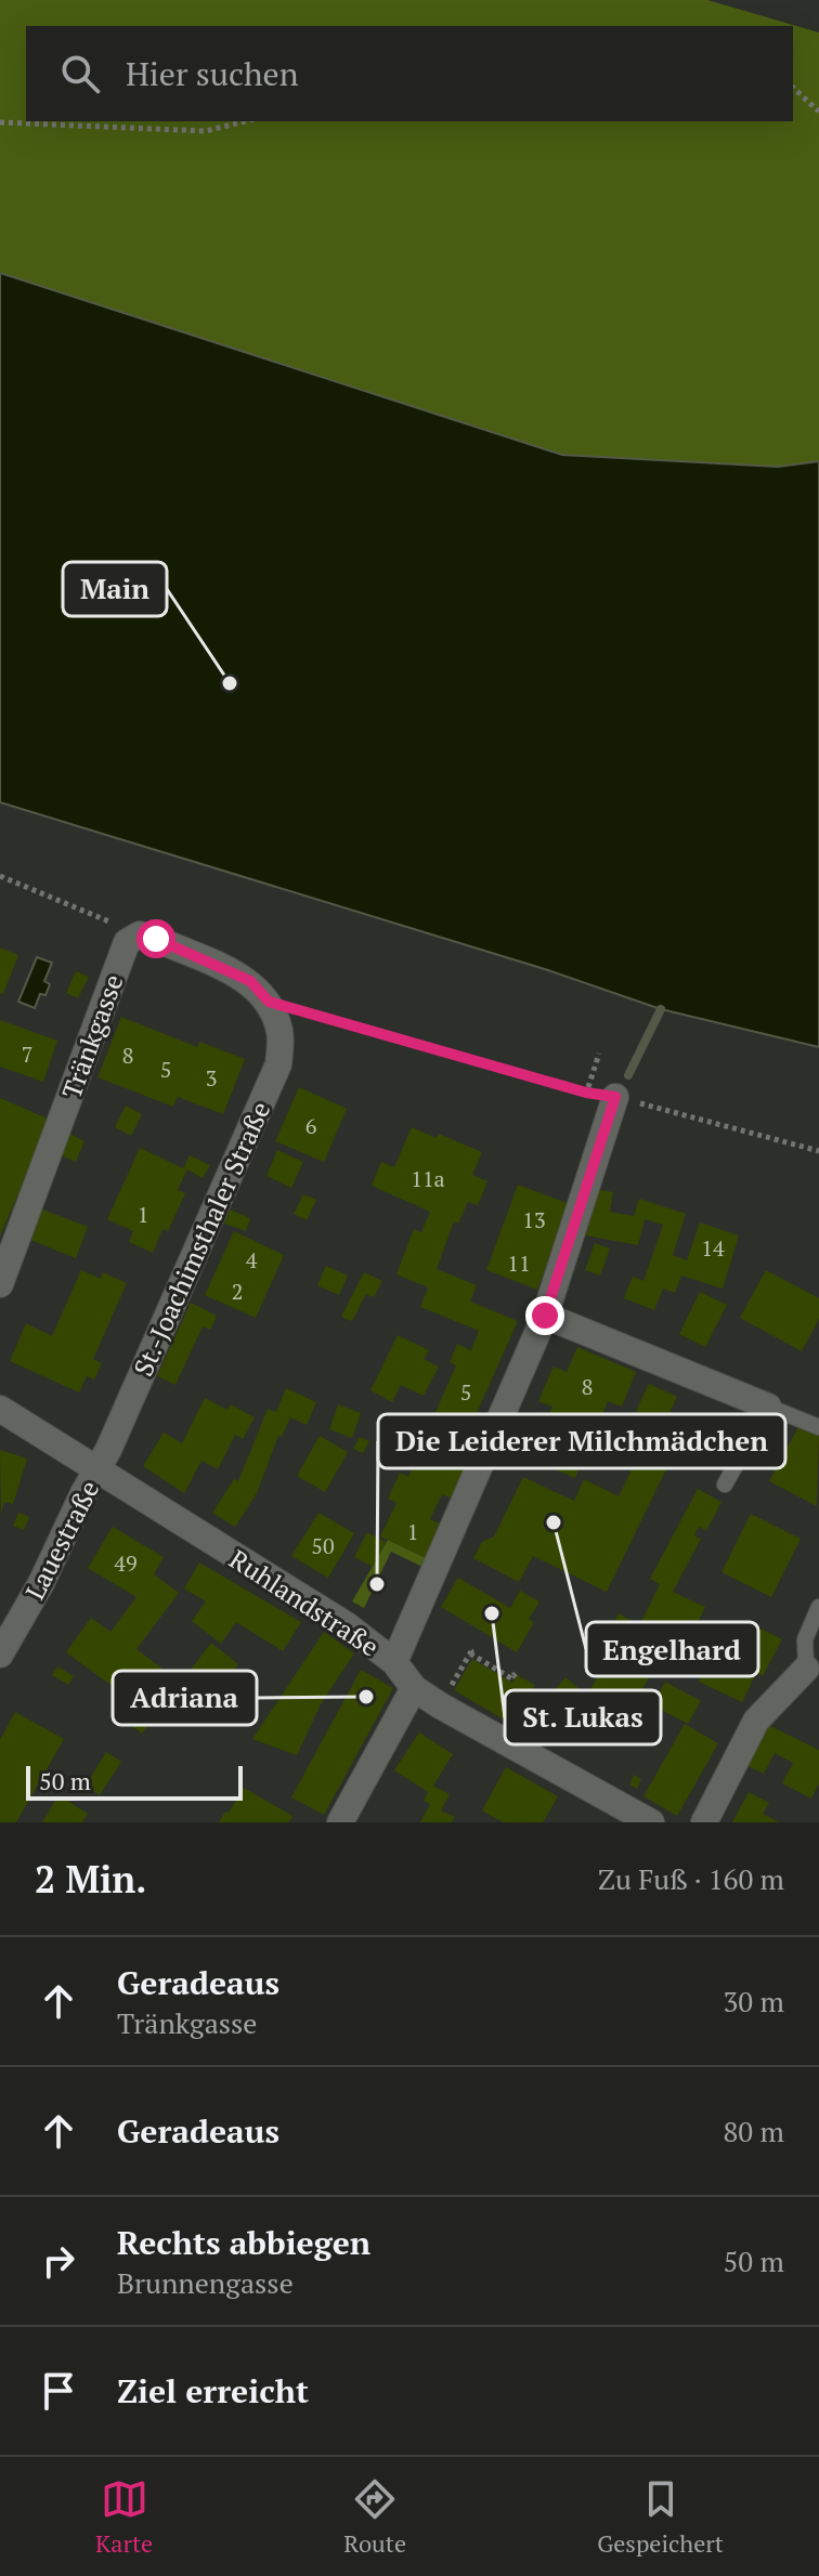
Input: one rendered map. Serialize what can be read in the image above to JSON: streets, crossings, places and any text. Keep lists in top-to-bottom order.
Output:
{
  "streets": {
    "street": [
      "Tränkgasse",
      "St.-Joachimsthaler Straße",
      "Lauestraße",
      "Ruhlandstraße"
    ]
  },
  "crossings": [
    ["St.-Joachimsthaler Straße", "Lauestraße"],
    ["St.-Joachimsthaler Straße", "Ruhlandstraße"],
    ["Lauestraße", "Ruhlandstraße"]
  ],
  "places": [
    "Main",
    "Engelhard",
    "Die Leiderer Milchmädchen",
    "St. Lukas",
    "Adriana"
  ],
  "house_numbers": [
    "7",
    "8",
    "5",
    "3",
    "6",
    "11a",
    "1",
    "13",
    "14",
    "4",
    "11",
    "2",
    "8",
    "5",
    "1",
    "50",
    "49"
  ],
  "scale_bar": "50 m",
  "page": {
    "search": "Hier suchen",
    "scale": "50 m",
    "heading": ["2 Min.", "Zu Fuß · 160 m"],
    "list": [
      ["Geradeaus", "Tränkgasse", "30 m"],
      ["Geradeaus", "80 m"],
      ["Rechts abbiegen", "Brunnengasse", "50 m"],
      "Ziel erreicht"
    ],
    "nav": ["Karte", "Route", "Gespeichert"]
  }
}
